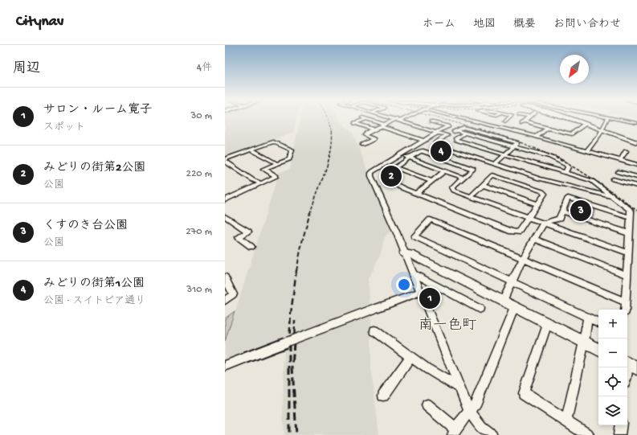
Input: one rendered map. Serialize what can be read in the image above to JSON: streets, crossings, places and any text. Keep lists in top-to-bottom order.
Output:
{
  "districts": ["南一色町"],
  "north": "bottom left",
  "page": {
    "header": "Citynav",
    "nav": [
      "ホーム",
      "地図",
      "概要",
      "お問い合わせ"
    ],
    "heading": ["周辺", "4件"],
    "list": [
      {
        "mark": "1",
        "name": "サロン・ルーム寛子",
        "note": "スポット",
        "value": "30 m"
      },
      {
        "mark": "2",
        "name": "みどりの街第2公園",
        "note": "公園",
        "value": "220 m"
      },
      {
        "mark": "3",
        "name": "くすのき台公園",
        "note": "公園",
        "value": "270 m"
      },
      {
        "mark": "4",
        "name": "みどりの街第1公園",
        "note": "公園 · スイトピア通り",
        "value": "310 m"
      }
    ],
    "pins": [
      "4",
      "2",
      "3",
      "1"
    ],
    "map_buttons": ["+", "−"]
  }
}
